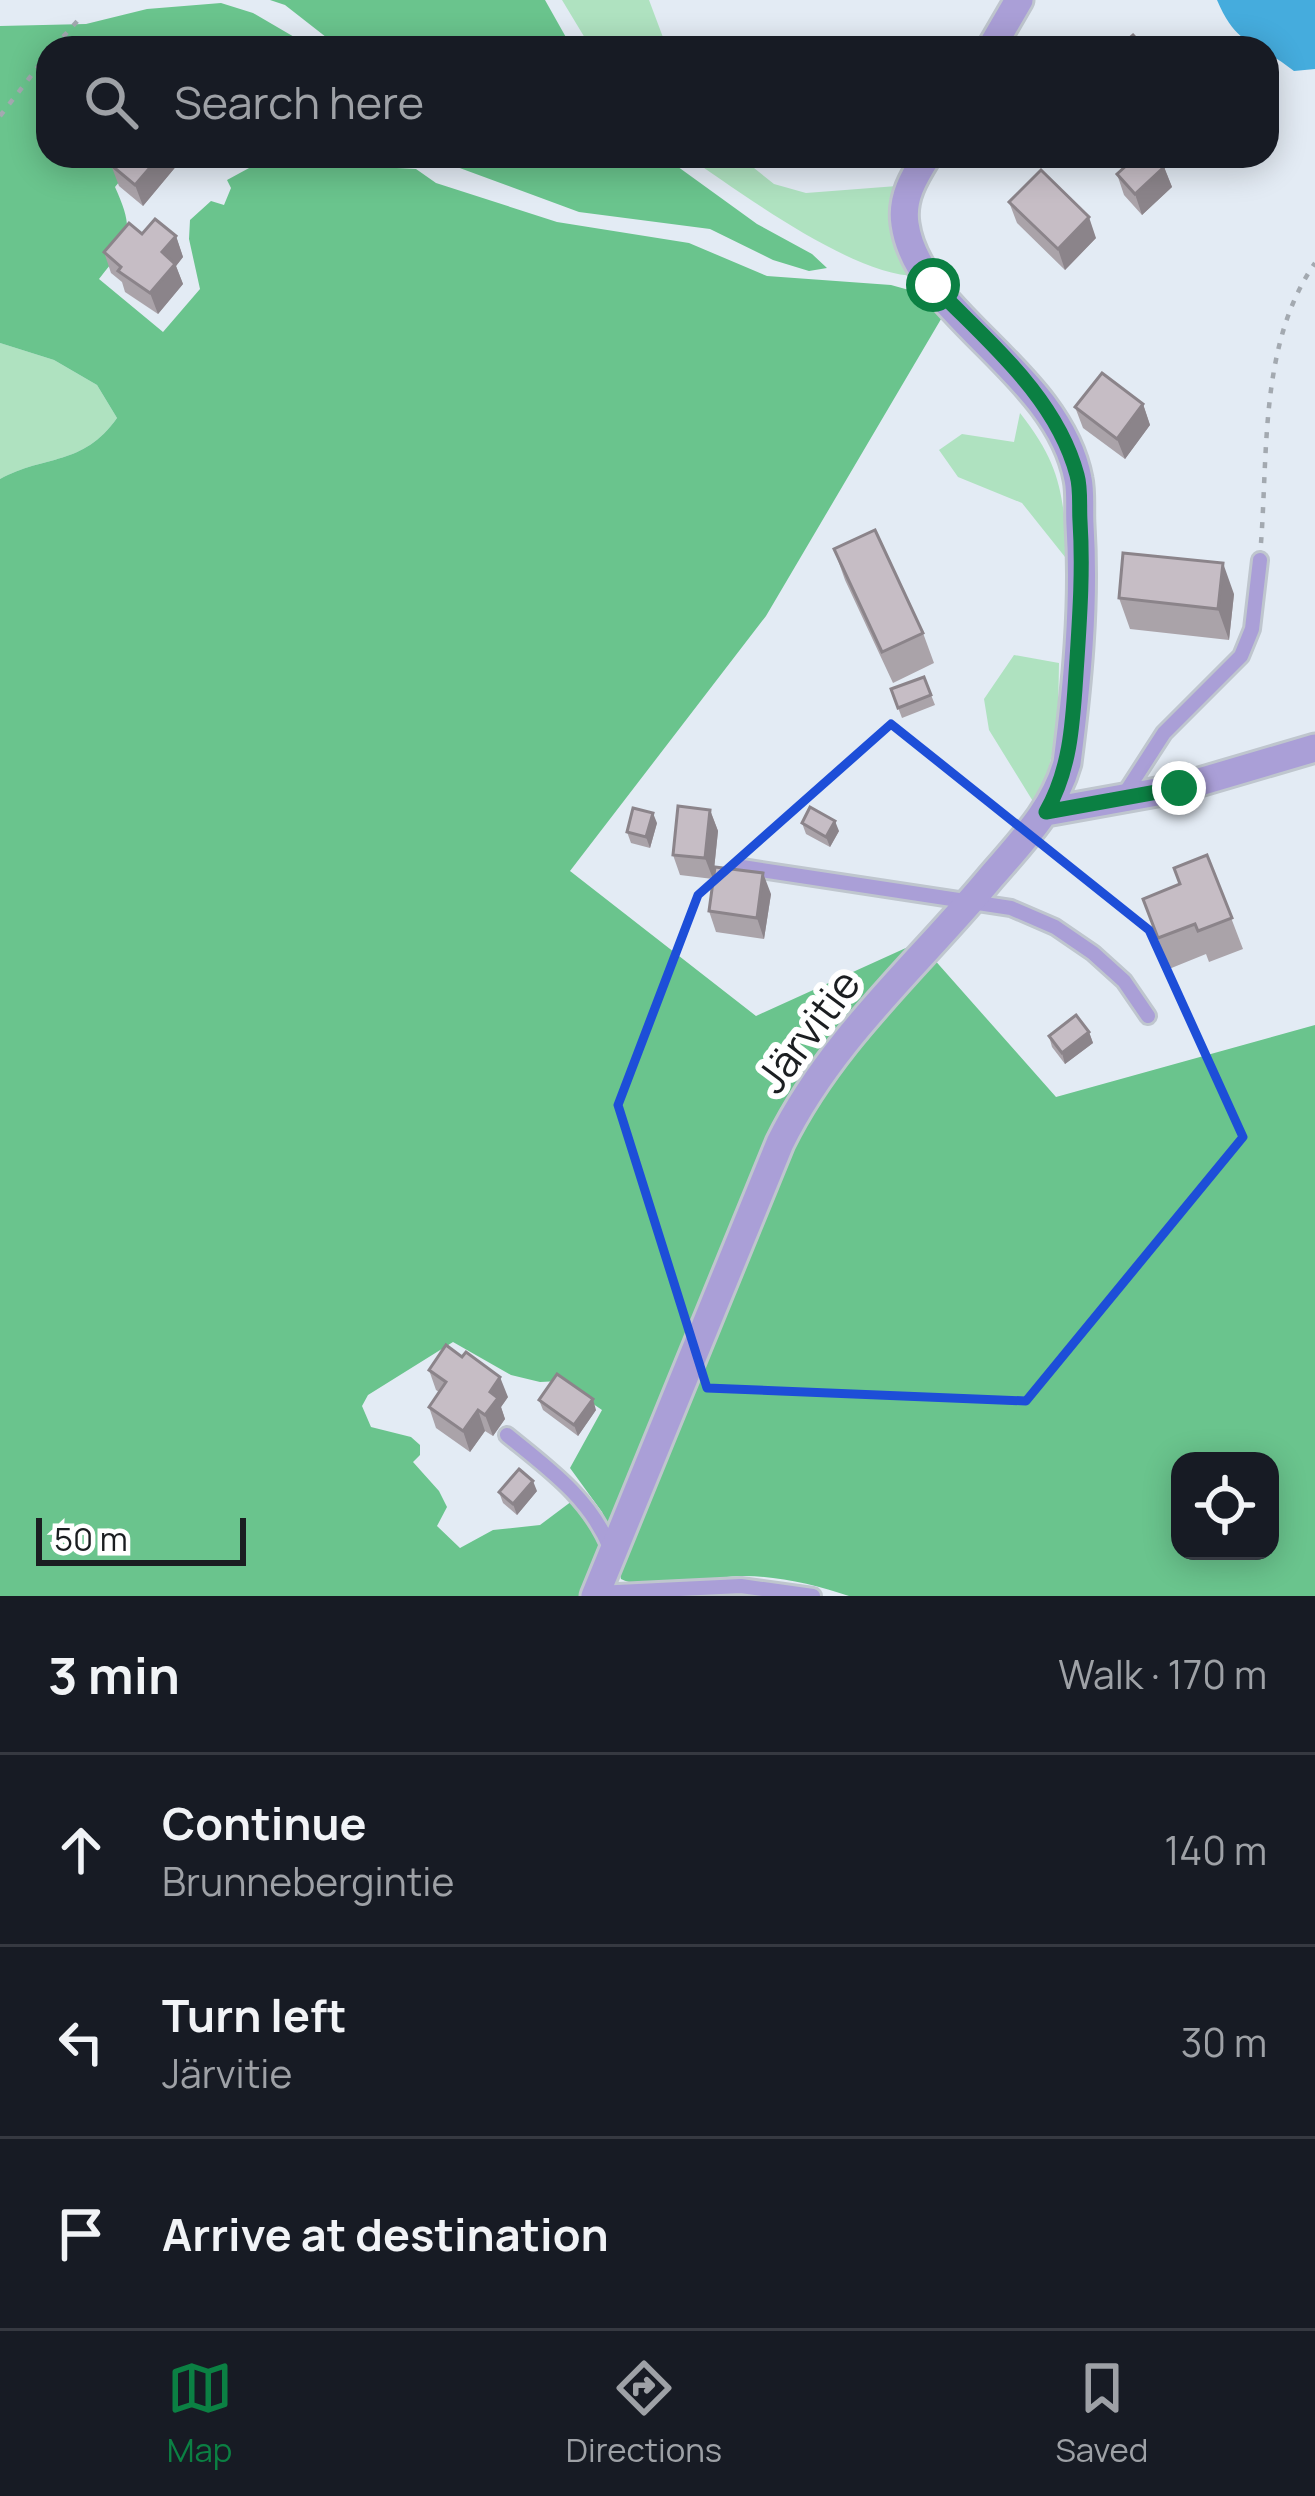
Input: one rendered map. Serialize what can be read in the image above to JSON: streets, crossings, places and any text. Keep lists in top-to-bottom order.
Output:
{
  "streets": {
    "street": ["Järvitie"]
  },
  "scale_bar": "50 m",
  "page": {
    "search": "Search here",
    "scale": "50 m",
    "heading": ["3 min", "Walk · 170 m"],
    "list": [
      ["Continue", "Brunnebergintie", "140 m"],
      ["Turn left", "Järvitie", "30 m"],
      "Arrive at destination"
    ],
    "nav": ["Map", "Directions", "Saved"]
  }
}
